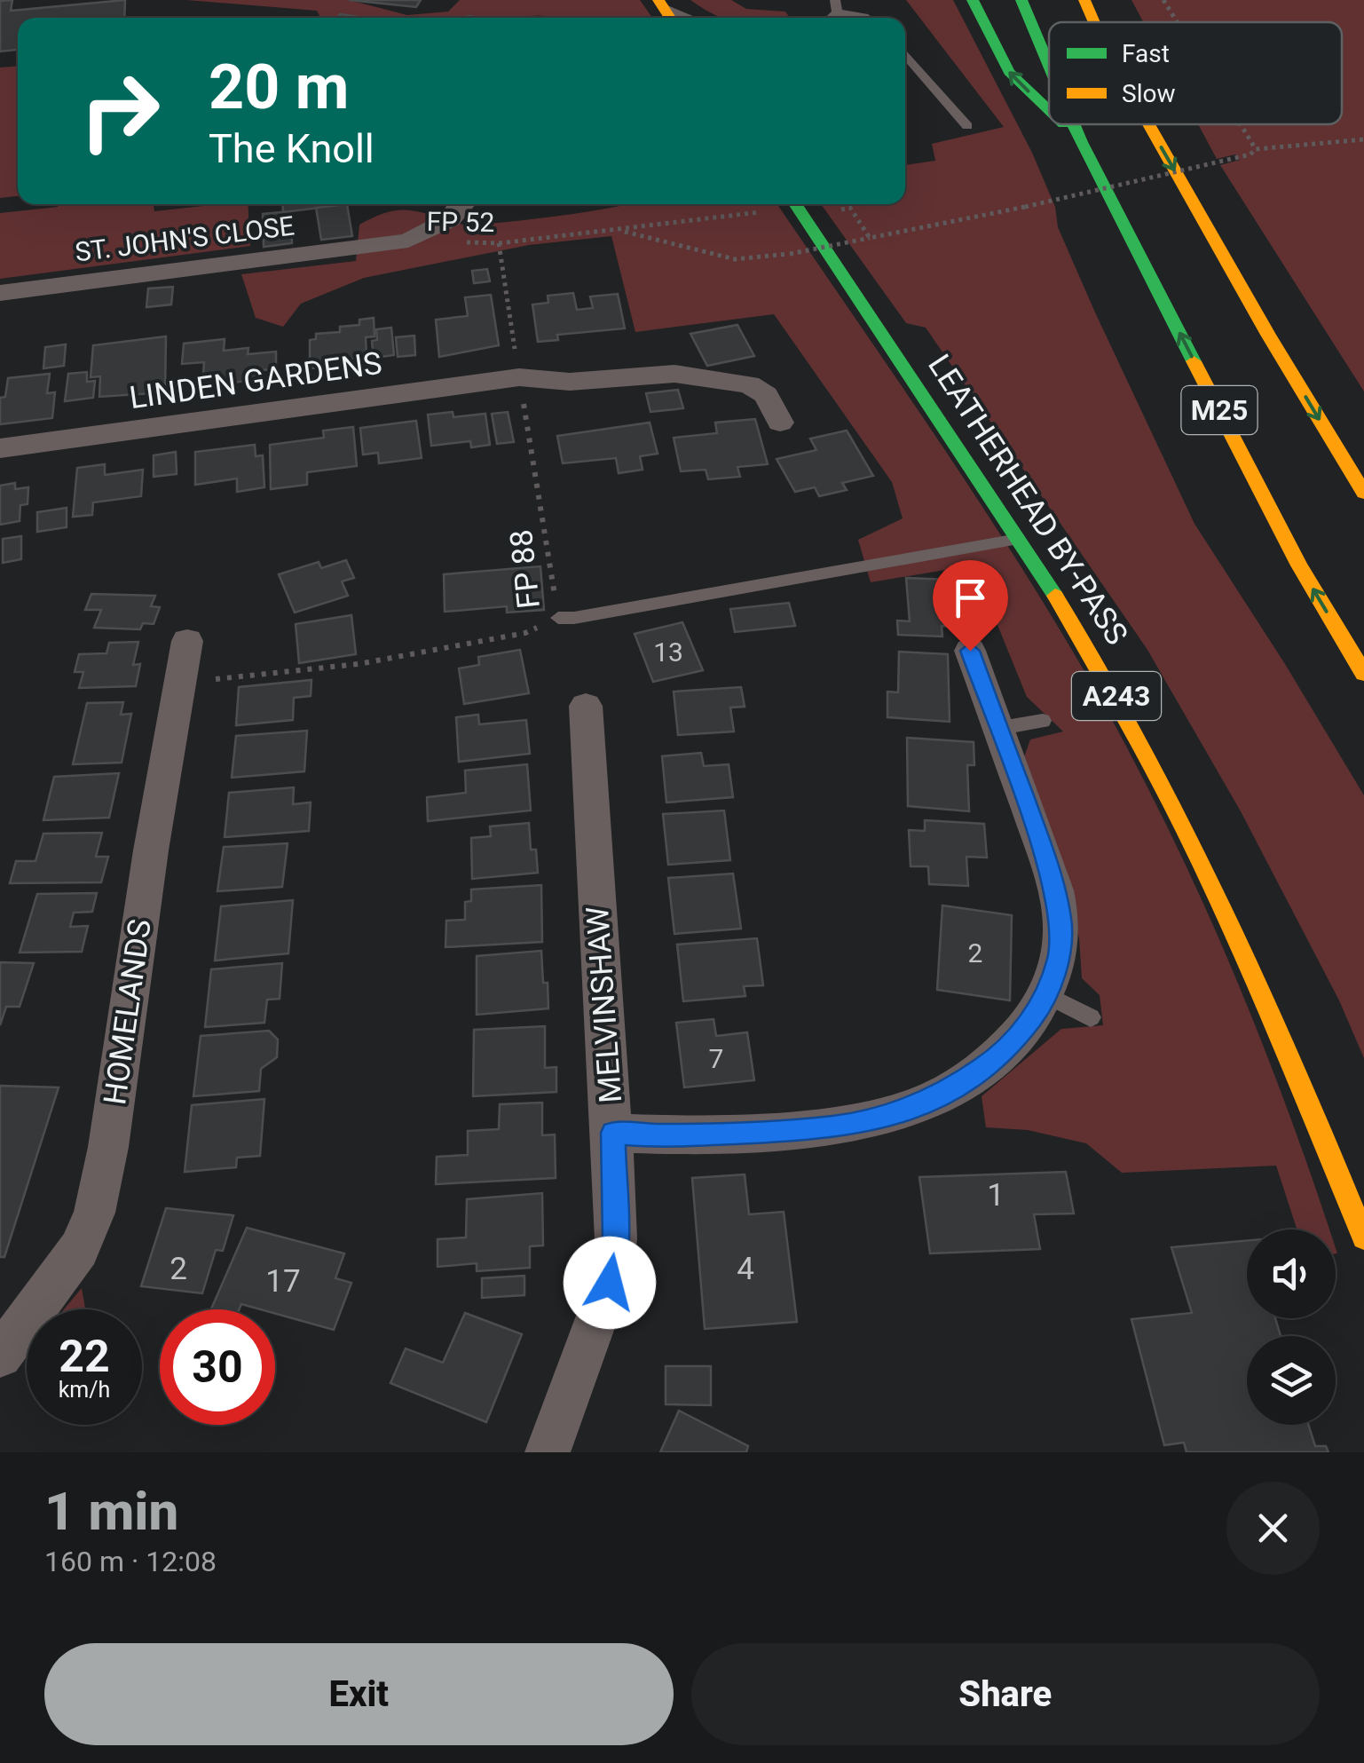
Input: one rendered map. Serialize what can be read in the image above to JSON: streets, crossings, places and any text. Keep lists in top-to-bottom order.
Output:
{
  "streets": {
    "highway": ["M25", "LEATHERHEAD BY-PASS", "A243"],
    "street": [
      "ST. JOHN'S CLOSE",
      "LINDEN GARDENS",
      "MELVINSHAW",
      "HOMELANDS"
    ],
    "path": ["FP 52", "FP 88"]
  },
  "crossings": [
    ["FP 52", "ST. JOHN'S CLOSE"],
    ["FP 52", "FP 88"],
    ["LINDEN GARDENS", "FP 88"],
    ["FP 88", "HOMELANDS"]
  ],
  "house_numbers": [
    "13",
    "2",
    "7",
    "1",
    "2",
    "4",
    "17"
  ],
  "legend": ["Fast", "Slow"],
  "page": {
    "turn": ["20 m", "The Knoll"],
    "speed": "22 km/h",
    "limit": "30",
    "heading": ["1 min", "160 m · 12:08"],
    "buttons": ["Exit", "Share"]
  }
}
